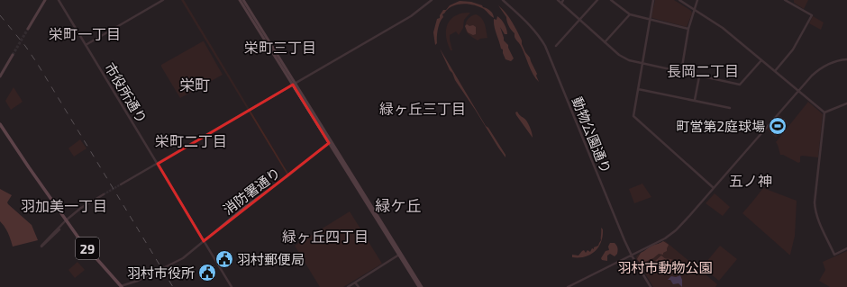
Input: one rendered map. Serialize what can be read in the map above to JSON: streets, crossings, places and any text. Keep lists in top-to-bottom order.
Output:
{
  "streets": {
    "main road": ["29"],
    "street": ["市役所通り", "動物公園通り", "消防署通り"]
  },
  "crossings": [
    ["市役所通り", "消防署通り"],
    ["消防署通り", "29"]
  ],
  "districts": [
    "栄町一丁目",
    "栄町三丁目",
    "長岡二丁目",
    "栄町",
    "緑ヶ丘三丁目",
    "栄町二丁目",
    "五ノ神",
    "羽加美一丁目",
    "緑ケ丘",
    "緑ヶ丘四丁目"
  ],
  "parks": ["羽村市動物公園"],
  "places": {
    "sports": ["町営第2庭球場"],
    "public building": ["羽村郵便局", "羽村市役所"]
  }
}
